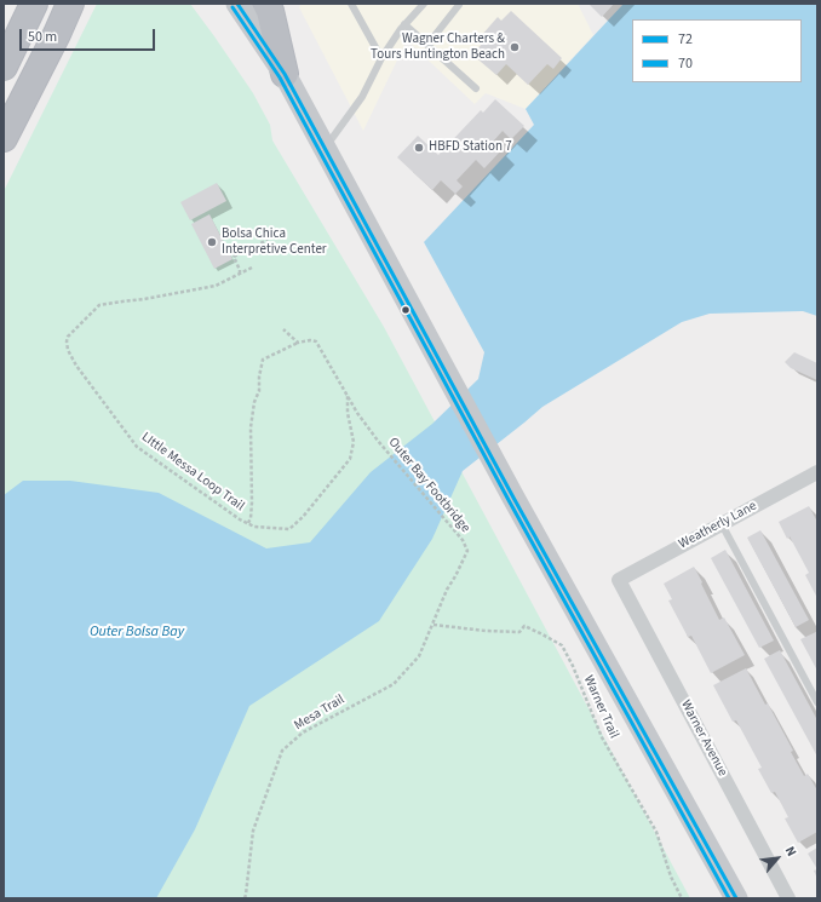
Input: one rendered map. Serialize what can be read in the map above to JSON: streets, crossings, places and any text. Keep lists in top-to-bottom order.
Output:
{
  "streets": {
    "street": ["Weatherly Lane", "Warner Avenue"],
    "path": [
      "LIttle Messa Loop Trail",
      "Outer Bay Footbridge",
      "Warner Trail",
      "Mesa Trail"
    ]
  },
  "crossings": [
    ["LIttle Messa Loop Trail", "Outer Bay Footbridge"],
    ["Outer Bay Footbridge", "Mesa Trail"],
    ["Weatherly Lane", "Warner Avenue"],
    ["Warner Trail", "Mesa Trail"]
  ],
  "water": ["Outer Bolsa Bay"],
  "places": ["Wagner Charters & Tours Huntington Beach", "HBFD Station 7", "Bolsa Chica Interpretive Center"],
  "lines": ["transit line 72", "transit line 70"],
  "legend": ["72", "70"],
  "scale_bar": "50 m",
  "north": "top right"
}
